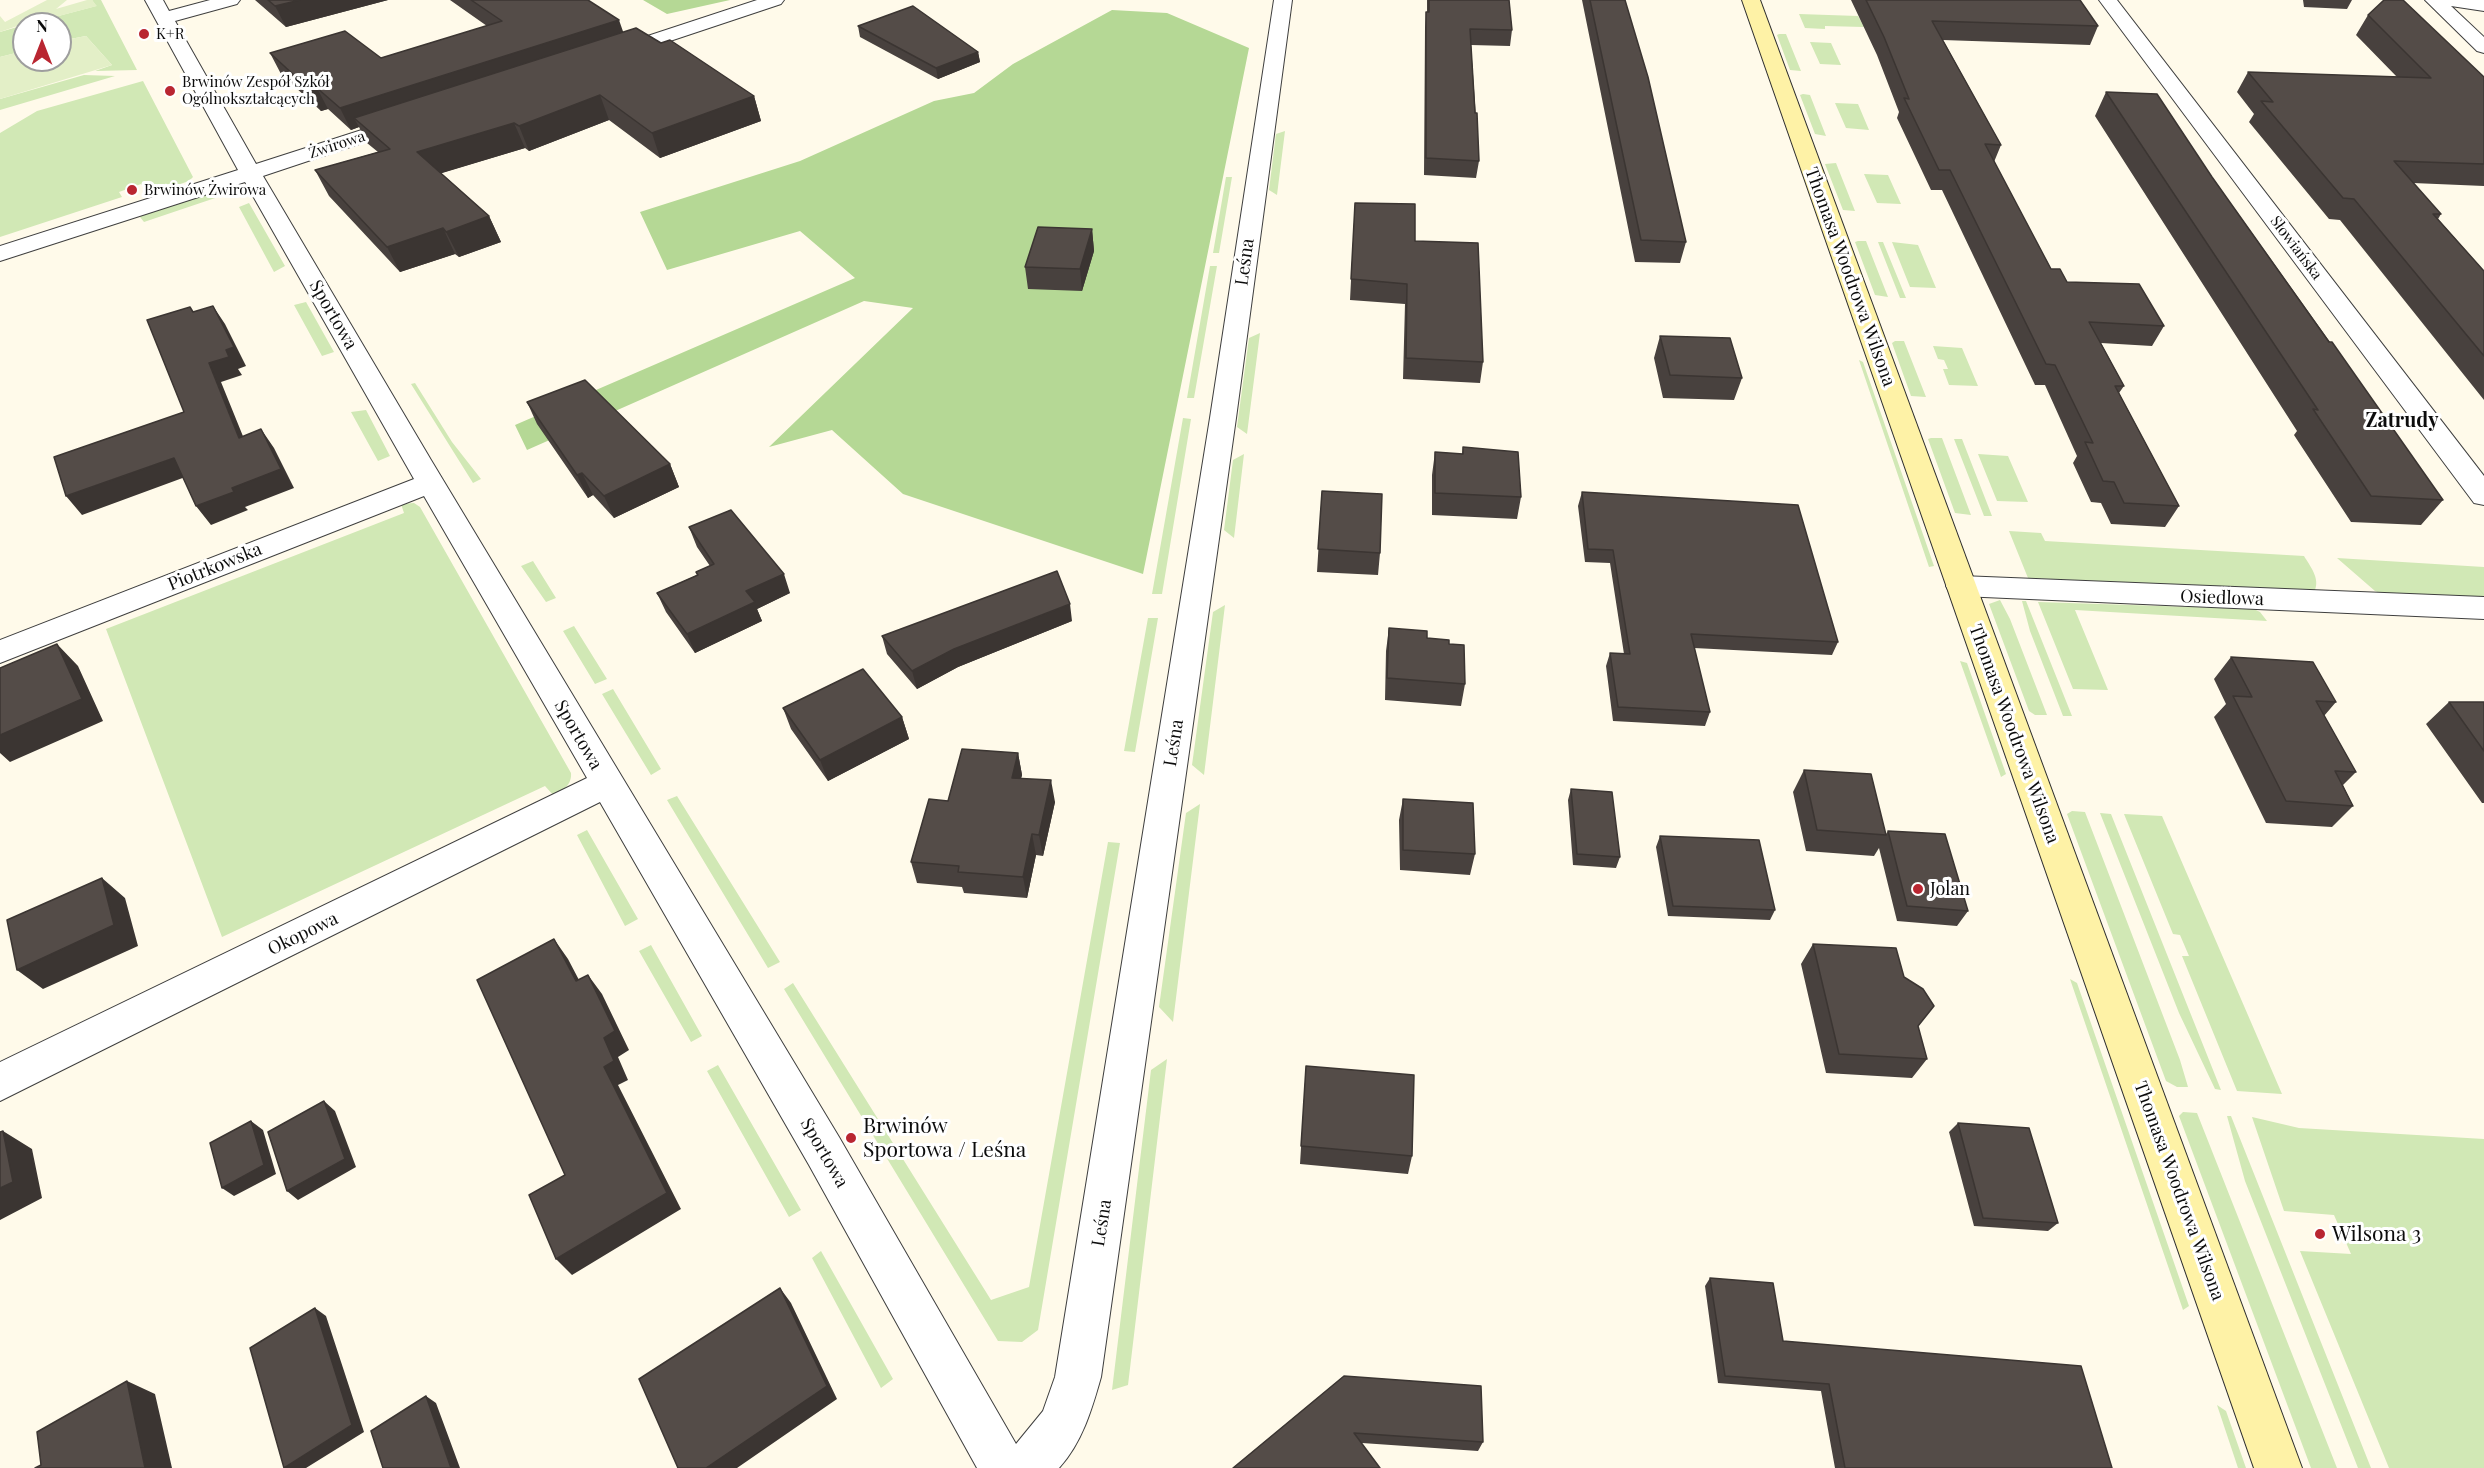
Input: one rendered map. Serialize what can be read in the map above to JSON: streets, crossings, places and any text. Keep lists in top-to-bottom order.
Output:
{
  "streets": {
    "street": [
      "Żwirowa",
      "Słowiańska",
      "Leśna",
      "Thomasa Woodrowa Wilsona",
      "Sportowa",
      "Piotrkowska",
      "Osiedlowa",
      "Okopowa"
    ]
  },
  "crossings": [
    ["Żwirowa", "Sportowa"],
    ["Thomasa Woodrowa Wilsona", "Osiedlowa"],
    ["Sportowa", "Piotrkowska"],
    ["Sportowa", "Okopowa"]
  ],
  "districts": ["Zatrudy"],
  "places": [
    "K+R",
    "Brwinów Zespół Szkół Ogólnokształcących",
    "Brwinów Żwirowa",
    "Jolan",
    "Brwinów Sportowa / Leśna",
    "Wilsona 3"
  ],
  "north": "top"
}
